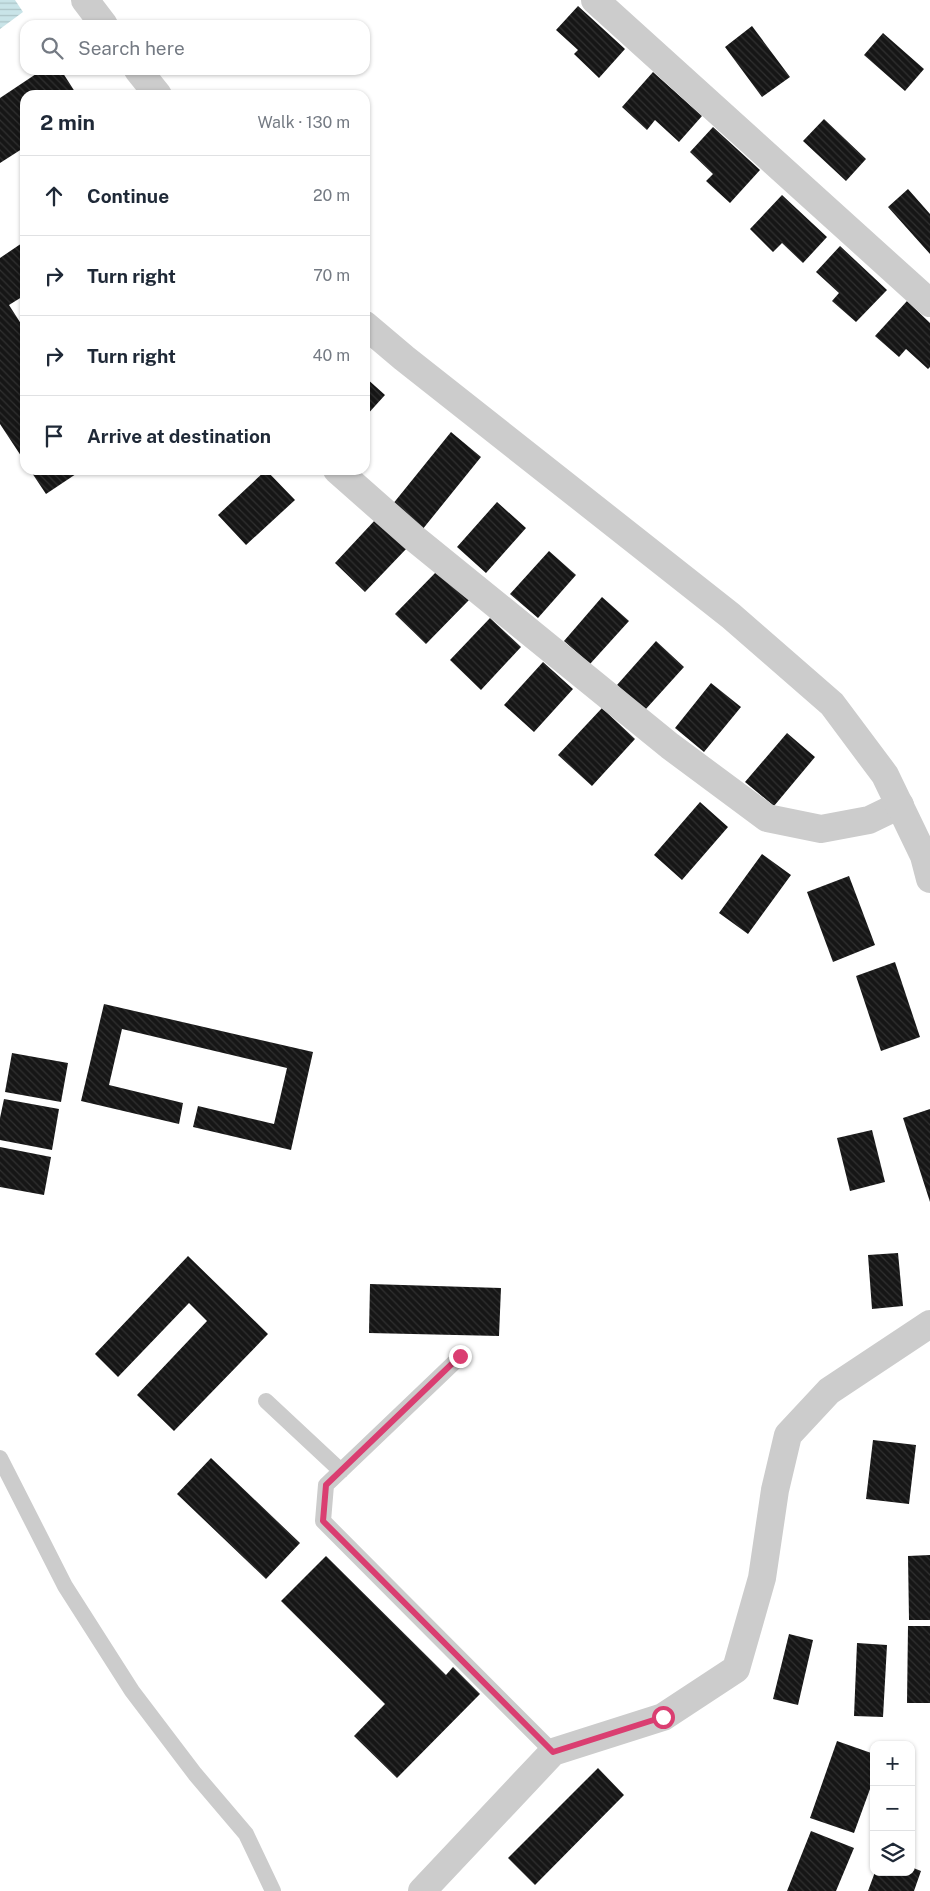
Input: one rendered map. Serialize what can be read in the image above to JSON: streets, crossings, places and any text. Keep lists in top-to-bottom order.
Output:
{
  "page": {
    "search": "Search here",
    "heading": ["2 min", "Walk · 130 m"],
    "list": [
      ["Continue", "20 m"],
      ["Turn right", "70 m"],
      ["Turn right", "40 m"],
      "Arrive at destination"
    ],
    "map_buttons": ["+", "−"]
  }
}
